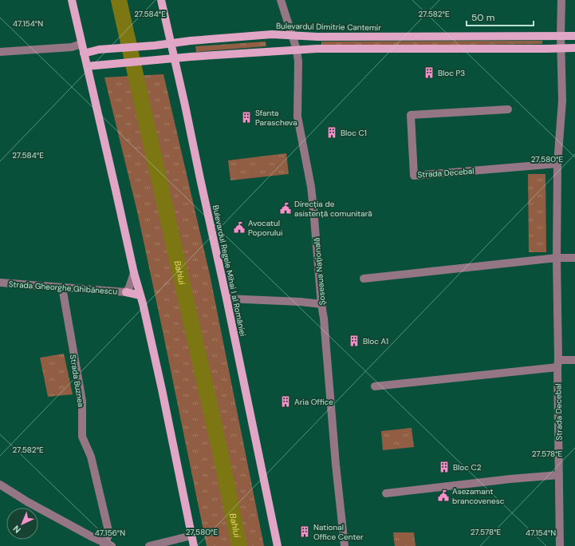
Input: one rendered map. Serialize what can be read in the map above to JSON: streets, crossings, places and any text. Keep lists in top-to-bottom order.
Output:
{
  "streets": {
    "main road": ["Bulevardul Dimitrie Cantemir", "Bulevardul Regele Mihai I al României"],
    "street": [
      "Strada Decebal",
      "Șoseaua Națională",
      "Strada Gheorghe Ghibănescu",
      "Strada Buznea"
    ]
  },
  "crossings": [
    ["Bulevardul Dimitrie Cantemir", "Strada Decebal"],
    ["Bulevardul Dimitrie Cantemir", "Bulevardul Regele Mihai I al României"],
    ["Bulevardul Dimitrie Cantemir", "Șoseaua Națională"],
    ["Strada Gheorghe Ghibănescu", "Strada Buznea"]
  ],
  "water": ["Bahlui"],
  "places": {
    "building": [
      "Bloc P3",
      "Sfanta Parascheva",
      "Bloc C1",
      "Bloc A1",
      "Aria Office",
      "Bloc C2",
      "National Office Center"
    ],
    "public building": ["Direcția de asistență comunitară", "Avocatul Poporului", "Asezamant brancovenesc"]
  },
  "scale_bar": "50 m",
  "north": "bottom left",
  "coordinates": [
    "27.584°E",
    "27.582°E",
    "47.154°N",
    "27.580°E",
    "27.578°E",
    "47.156°N"
  ]
}
